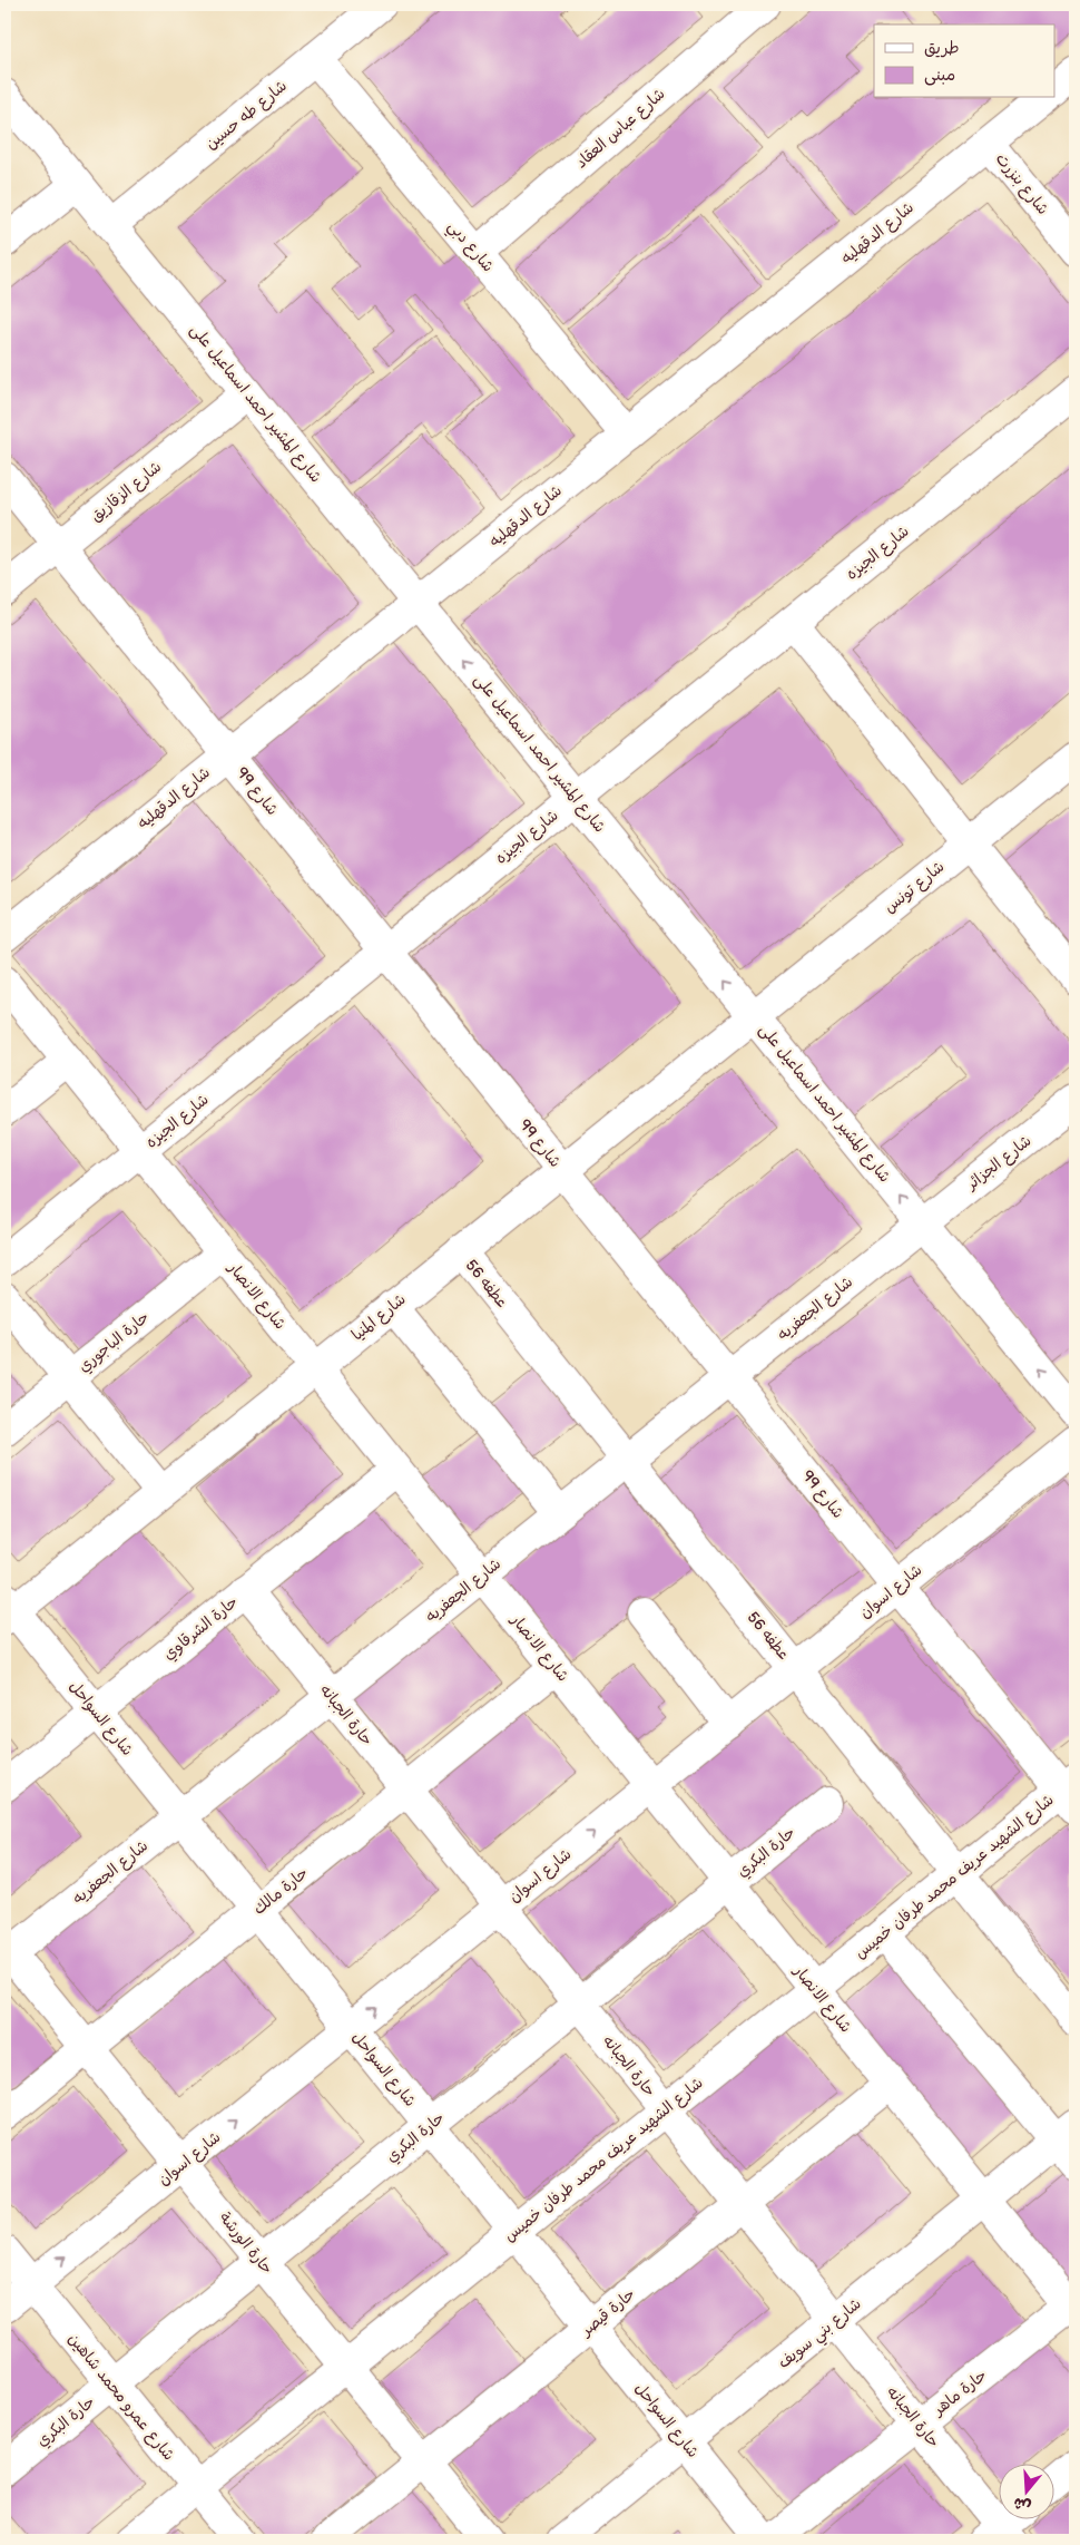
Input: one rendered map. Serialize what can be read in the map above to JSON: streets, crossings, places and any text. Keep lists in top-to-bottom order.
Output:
{
  "streets": {
    "street": [
      "شارع طه حسين",
      "شارع عباس العقاد",
      "شارع بنزرت",
      "شارع الدقهليه",
      "شارع دبي",
      "شارع المشير احمد اسماعيل على",
      "شارع الزقازيق",
      "شارع الجيزه",
      "شارع 99",
      "شارع تونس",
      "شارع الجزائر",
      "عطفه 56",
      "شارع الانصار",
      "شارع الجعفريه",
      "شارع المنيا",
      "حارة الباجوري",
      "شارع اسوان",
      "حارة الشرقاوي",
      "حارة الجبانه",
      "شارع السواحل",
      "حارة البكري",
      "شارع الشهيد عريف محمد طرفان خميس",
      "حارة مالك",
      "حارة الورشة",
      "حارة قيصر",
      "شارع بني سويف",
      "حارة ماهر",
      "شارع عمرو محمد شاهين"
    ]
  },
  "crossings": [
    ["شارع طه حسين", "شارع دبي"],
    ["شارع طه حسين", "شارع المشير احمد اسماعيل على"],
    ["شارع عباس العقاد", "شارع دبي"],
    ["شارع بنزرت", "شارع الدقهليه"],
    ["شارع الدقهليه", "شارع دبي"],
    ["شارع الدقهليه", "شارع المشير احمد اسماعيل على"],
    ["شارع الدقهليه", "شارع 99"],
    ["شارع المشير احمد اسماعيل على", "شارع الزقازيق"],
    ["شارع المشير احمد اسماعيل على", "شارع الجيزه"],
    ["شارع المشير احمد اسماعيل على", "شارع تونس"],
    ["شارع المشير احمد اسماعيل على", "شارع الجزائر"],
    ["شارع المشير احمد اسماعيل على", "شارع الجعفريه"],
    ["شارع المشير احمد اسماعيل على", "شارع المنيا"],
    ["شارع الزقازيق", "شارع 99"],
    ["شارع الجيزه", "شارع 99"],
    ["شارع الجيزه", "شارع الانصار"],
    ["شارع 99", "شارع الجعفريه"],
    ["شارع 99", "شارع المنيا"],
    ["شارع 99", "شارع اسوان"],
    ["شارع 99", "شارع الشهيد عريف محمد طرفان خميس"],
    ["شارع تونس", "شارع المنيا"],
    ["شارع الجزائر", "شارع الجعفريه"],
    ["عطفه 56", "شارع الجعفريه"],
    ["عطفه 56", "شارع المنيا"],
    ["عطفه 56", "شارع اسوان"],
    ["عطفه 56", "شارع الشهيد عريف محمد طرفان خميس"],
    ["شارع الانصار", "شارع الجعفريه"],
    ["شارع الانصار", "شارع المنيا"],
    ["شارع الانصار", "حارة الباجوري"],
    ["شارع الانصار", "شارع اسوان"],
    ["شارع الانصار", "حارة الشرقاوي"],
    ["شارع الانصار", "حارة البكري"],
    ["شارع الانصار", "شارع الشهيد عريف محمد طرفان خميس"],
    ["شارع الانصار", "حارة مالك"],
    ["شارع الانصار", "حارة قيصر"],
    ["شارع الانصار", "شارع بني سويف"],
    ["شارع الانصار", "حارة ماهر"],
    ["شارع الجعفريه", "حارة الجبانه"],
    ["شارع الجعفريه", "شارع السواحل"],
    ["شارع الجعفريه", "حارة الورشة"],
    ["شارع المنيا", "شارع السواحل"],
    ["شارع اسوان", "حارة الجبانه"],
    ["شارع اسوان", "شارع السواحل"],
    ["شارع اسوان", "حارة الورشة"],
    ["شارع اسوان", "شارع عمرو محمد شاهين"],
    ["حارة الشرقاوي", "حارة الجبانه"],
    ["حارة الشرقاوي", "شارع السواحل"],
    ["حارة الجبانه", "حارة البكري"],
    ["حارة الجبانه", "شارع الشهيد عريف محمد طرفان خميس"],
    ["حارة الجبانه", "حارة مالك"],
    ["حارة الجبانه", "حارة قيصر"],
    ["حارة الجبانه", "شارع بني سويف"],
    ["حارة الجبانه", "حارة ماهر"],
    ["شارع السواحل", "حارة البكري"],
    ["شارع السواحل", "شارع الشهيد عريف محمد طرفان خميس"],
    ["شارع السواحل", "حارة مالك"],
    ["شارع السواحل", "حارة قيصر"],
    ["شارع السواحل", "شارع بني سويف"],
    ["حارة البكري", "حارة الورشة"],
    ["حارة البكري", "شارع عمرو محمد شاهين"],
    ["شارع الشهيد عريف محمد طرفان خميس", "حارة الورشة"],
    ["شارع الشهيد عريف محمد طرفان خميس", "شارع عمرو محمد شاهين"],
    ["حارة مالك", "حارة الورشة"],
    ["حارة الورشة", "حارة قيصر"]
  ],
  "one_way": ["شارع المشير احمد اسماعيل على", "شارع اسوان"],
  "legend": ["طريق", "مبنى"],
  "north": "bottom"
}
